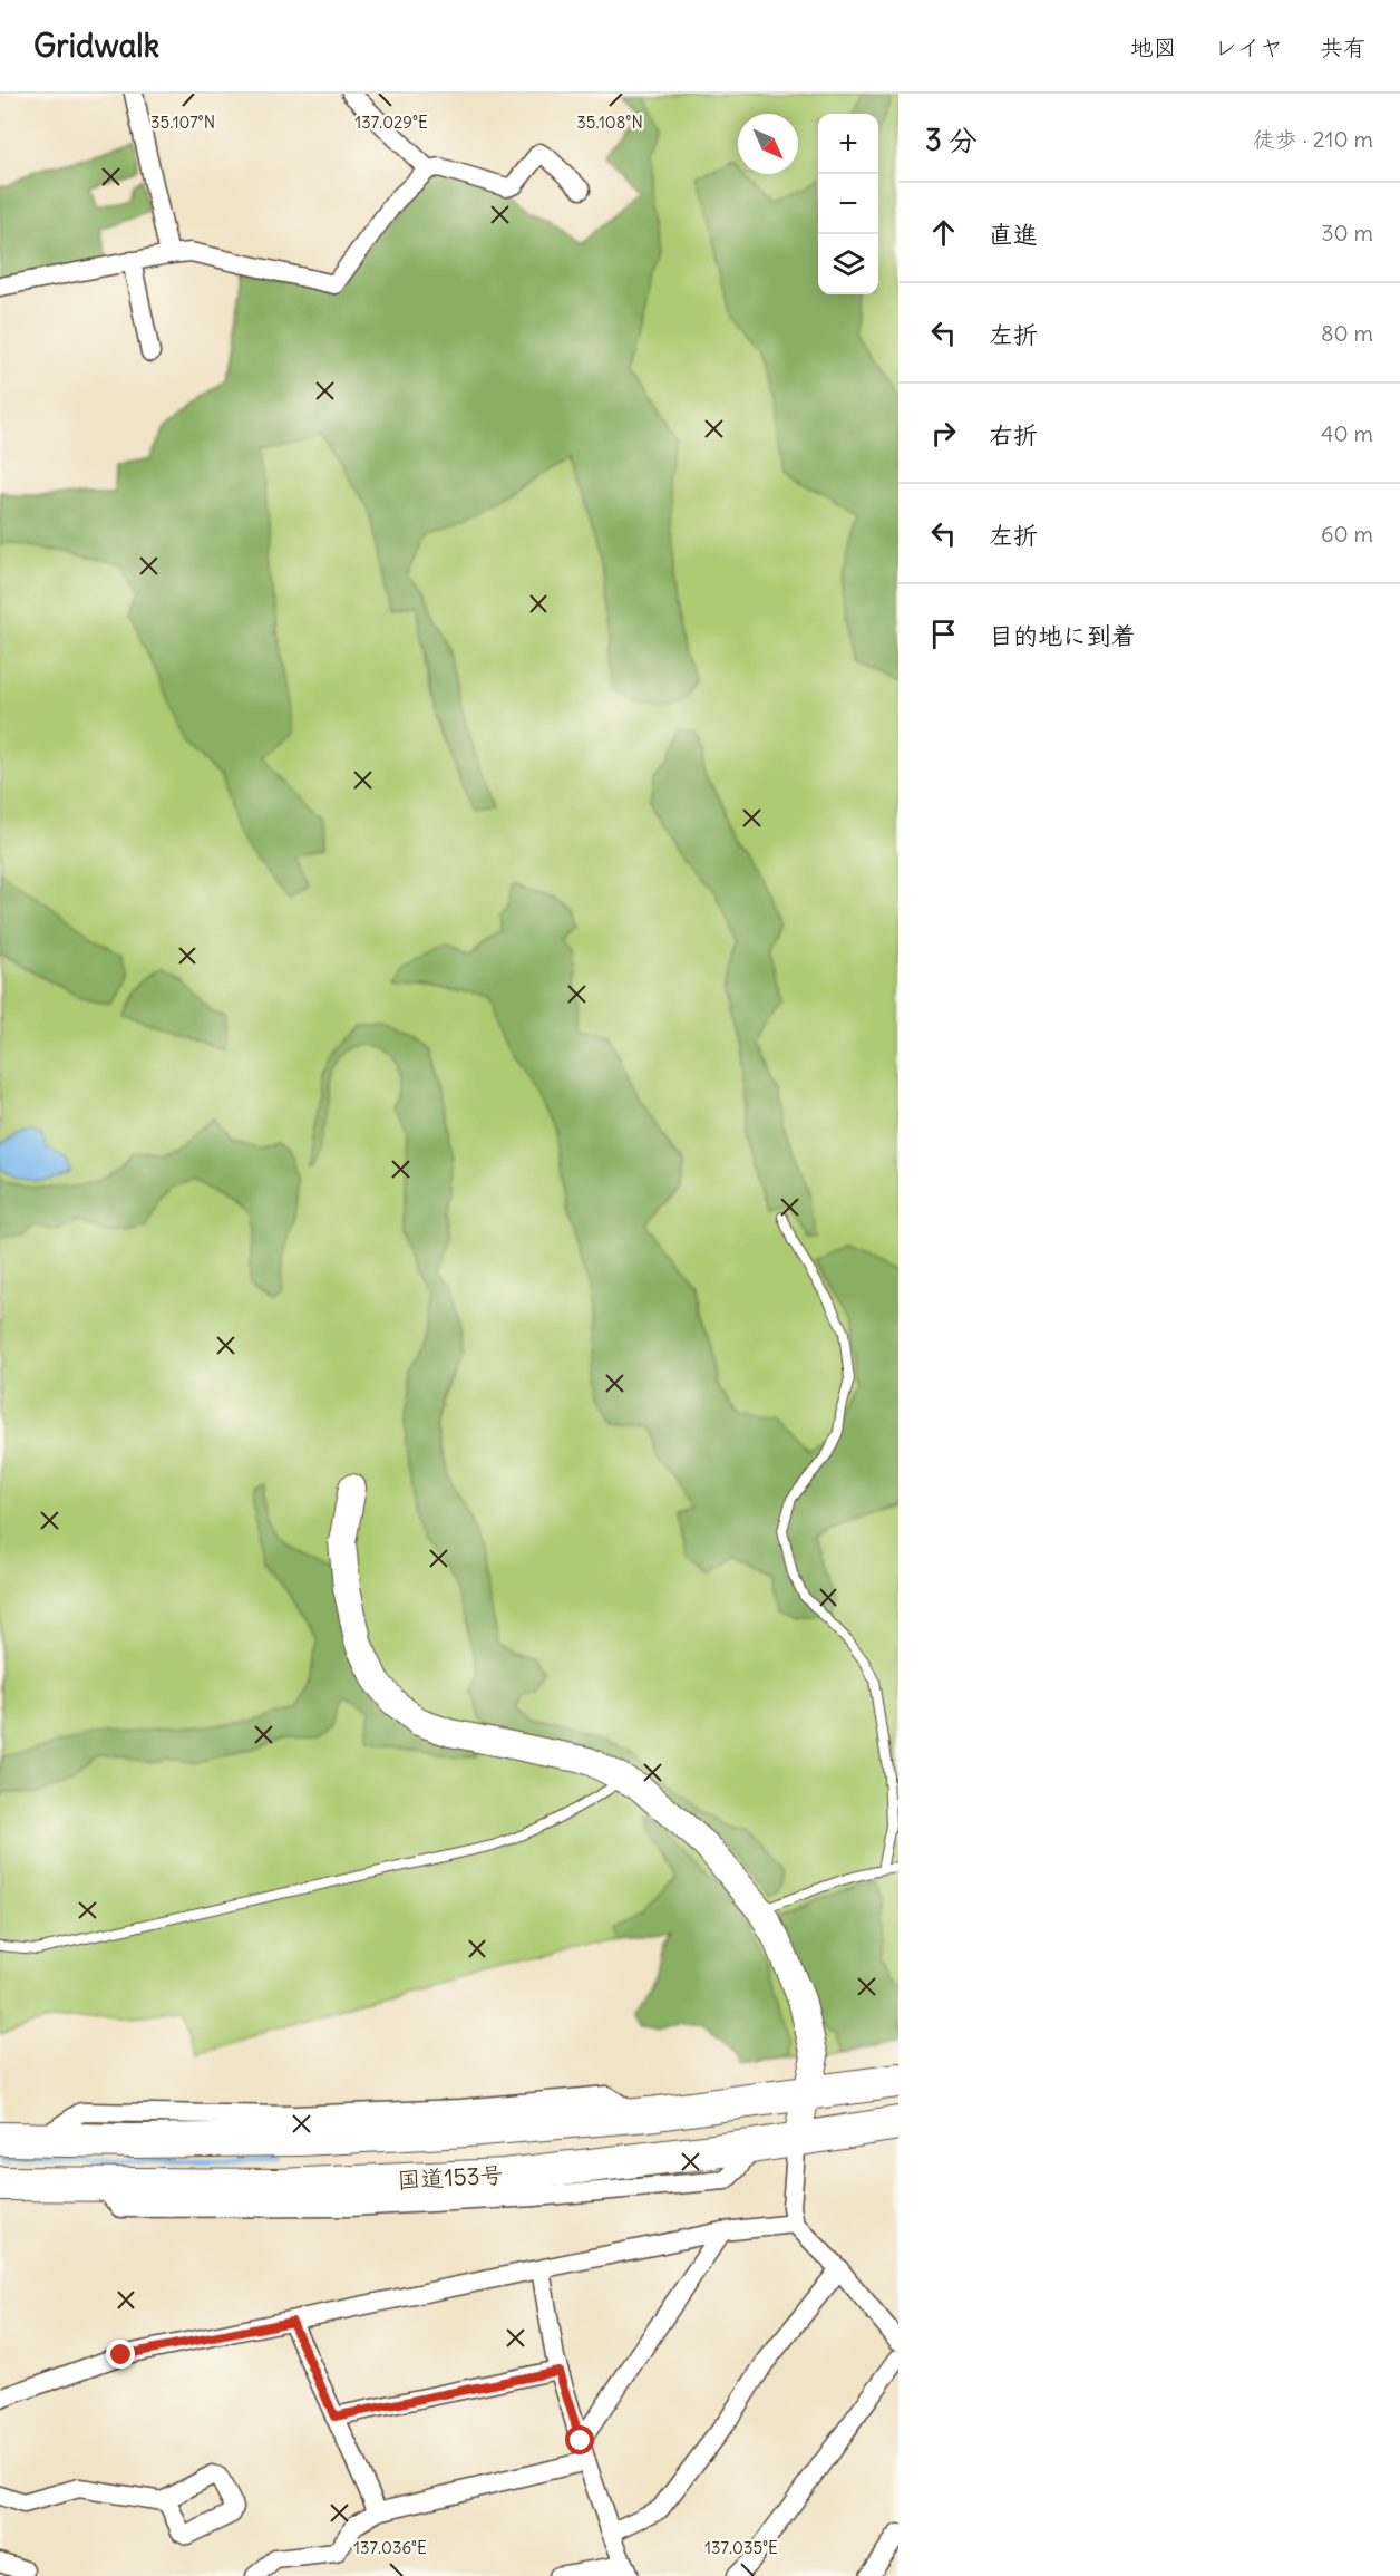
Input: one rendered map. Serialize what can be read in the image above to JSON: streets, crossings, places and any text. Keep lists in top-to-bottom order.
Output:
{
  "streets": {
    "highway": ["国道153号"]
  },
  "north": "bottom right",
  "page": {
    "header": "Gridwalk",
    "nav": ["地図", "レイヤ", "共有"],
    "heading": ["3 分", "徒歩 · 210 m"],
    "map_buttons": ["+", "−"],
    "list": [
      ["直進", "30 m"],
      ["左折", "80 m"],
      ["右折", "40 m"],
      ["左折", "60 m"],
      "目的地に到着"
    ]
  },
  "coordinates": [
    "35.107°N",
    "137.029°E",
    "35.108°N",
    "137.036°E",
    "137.035°E"
  ]
}
